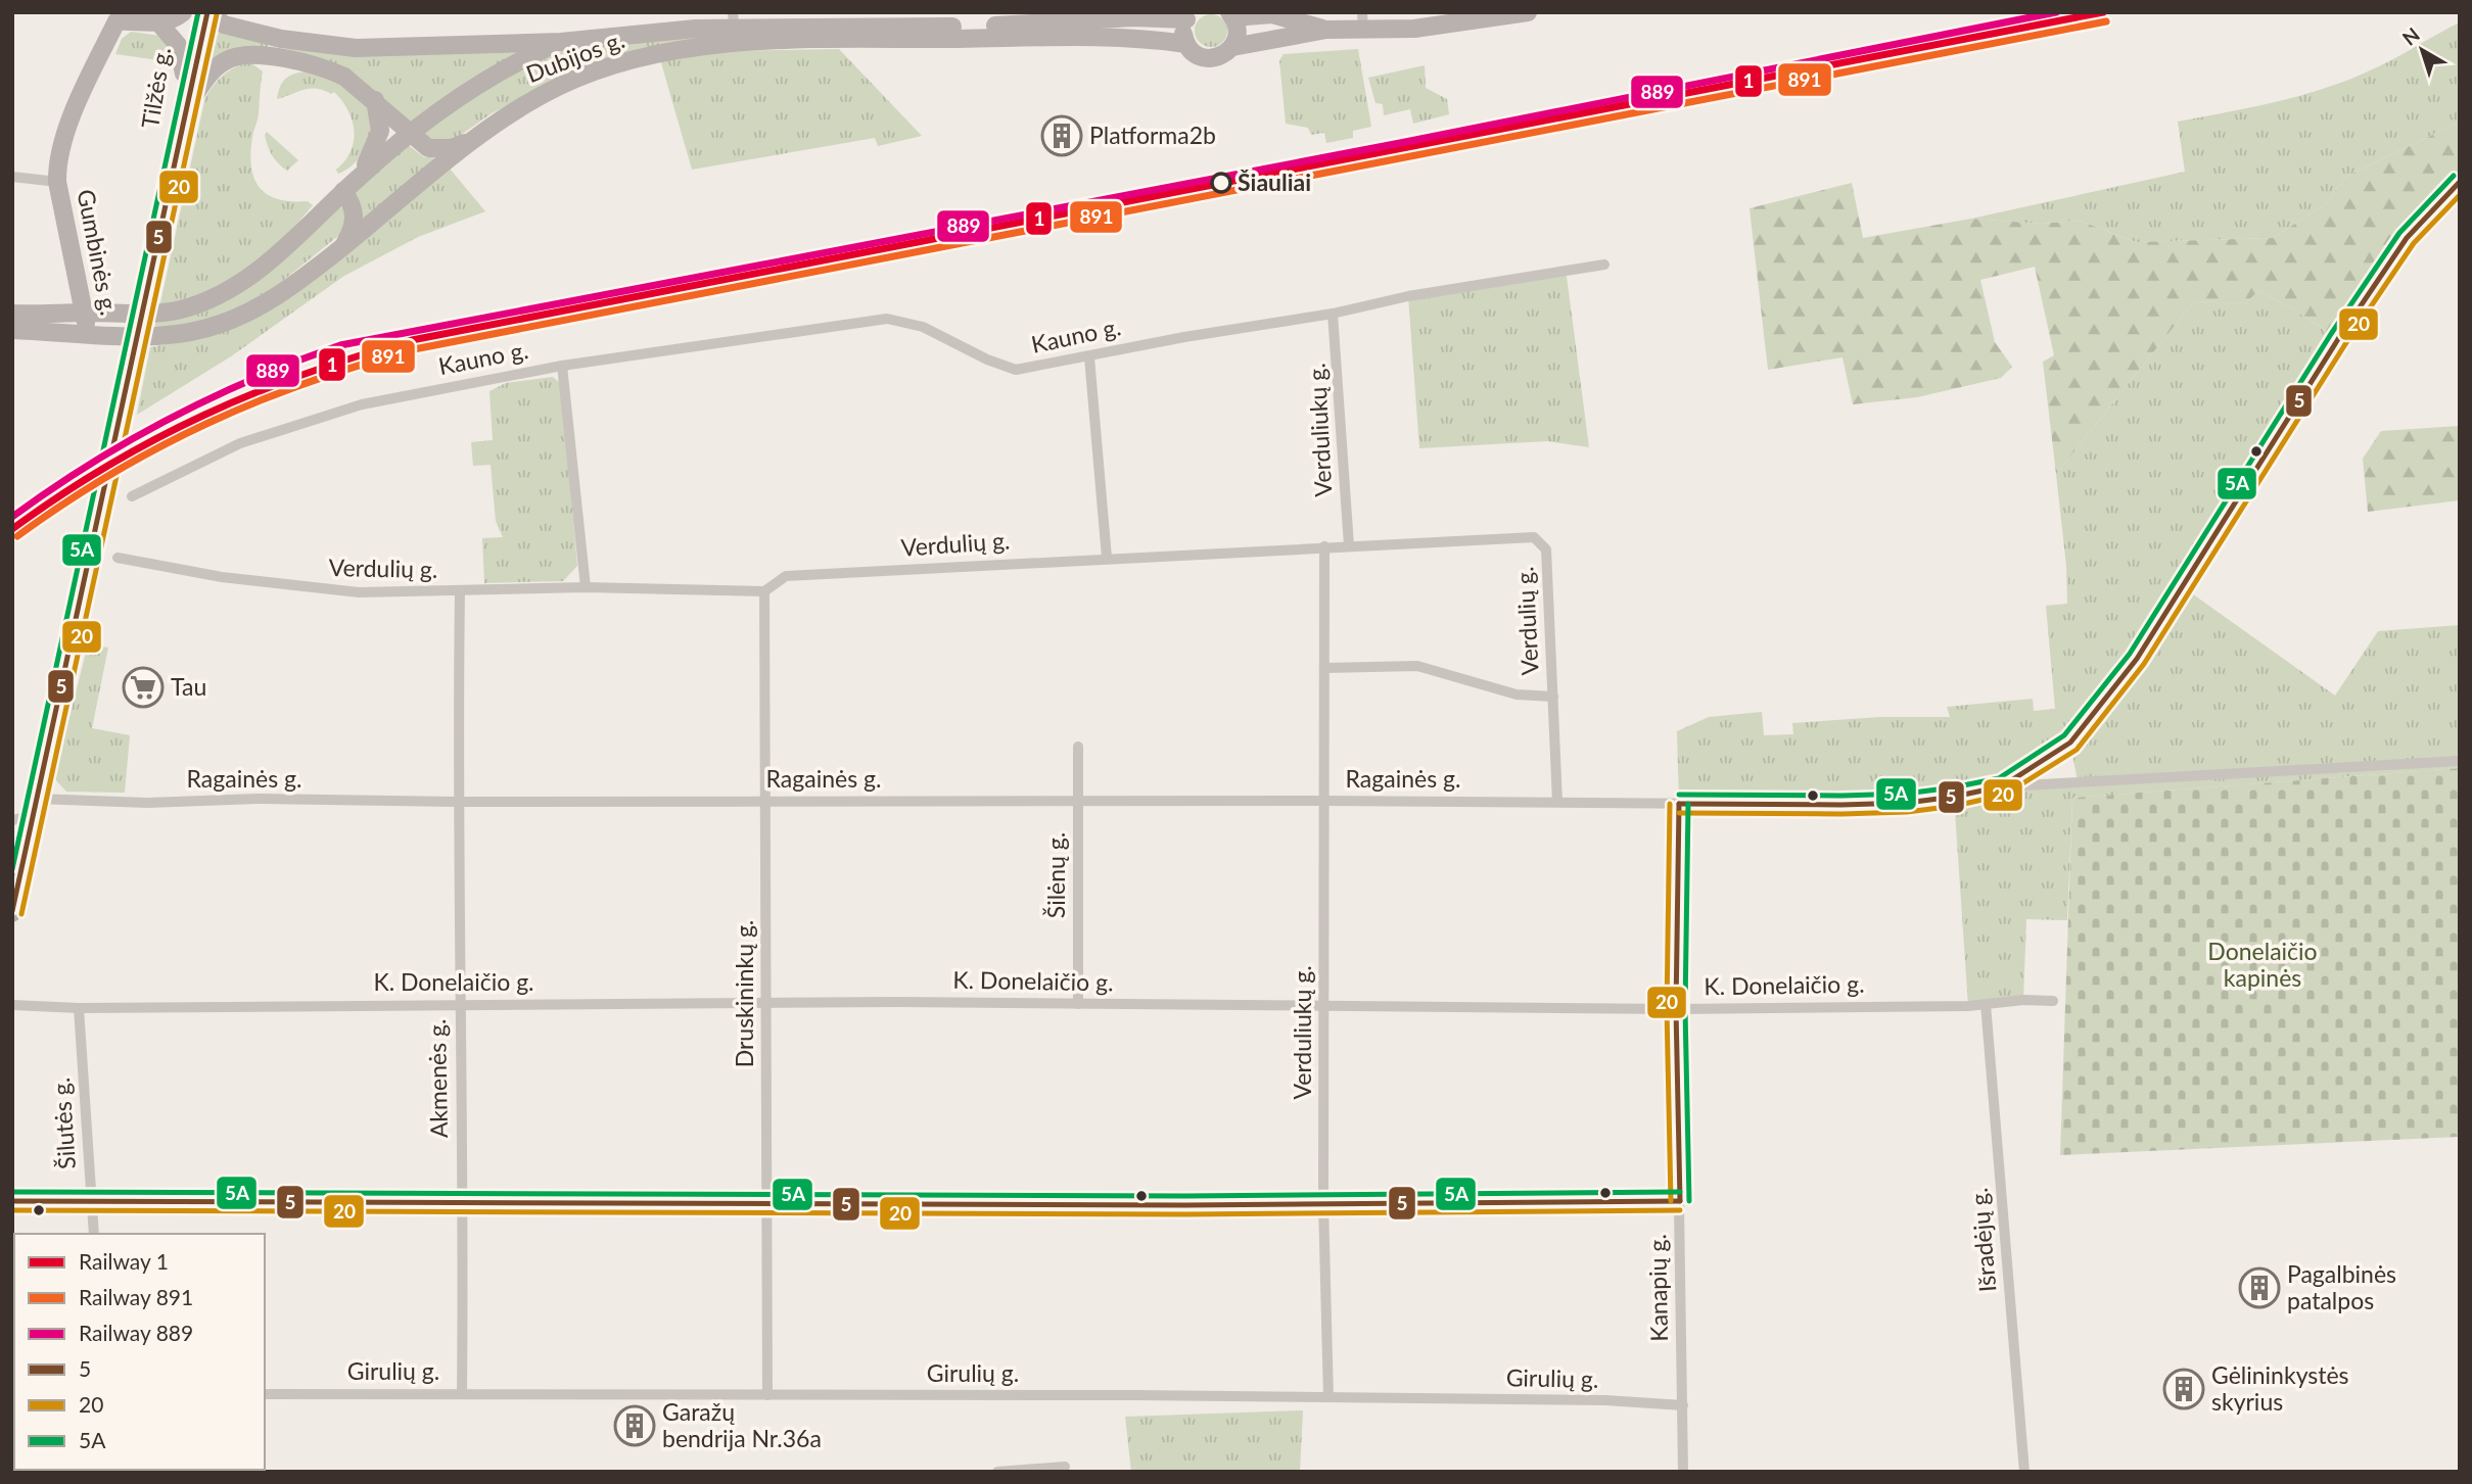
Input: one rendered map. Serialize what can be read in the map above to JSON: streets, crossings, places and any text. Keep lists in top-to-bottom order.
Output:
{
  "streets": {
    "highway": ["Tilžės g."],
    "main road": ["Dubijos g.", "Gumbinės g."],
    "street": [
      "Kauno g.",
      "Verduliukų g.",
      "Verdulių g.",
      "Ragainės g.",
      "Šilėnų g.",
      "K. Donelaičio g.",
      "Druskininkų g.",
      "Akmenės g.",
      "Šilutės g.",
      "Išradėjų g.",
      "Kanapių g.",
      "Girulių g."
    ]
  },
  "crossings": [
    ["Dubijos g.", "Tilžės g."],
    ["Dubijos g.", "Gumbinės g."],
    ["Tilžės g.", "Ragainės g."],
    ["Kauno g.", "Verduliukų g."],
    ["Kauno g.", "Verdulių g."],
    ["Verduliukų g.", "Verdulių g."],
    ["Verduliukų g.", "Ragainės g."],
    ["Verduliukų g.", "K. Donelaičio g."],
    ["Verduliukų g.", "Girulių g."],
    ["Verdulių g.", "Ragainės g."],
    ["Verdulių g.", "Druskininkų g."],
    ["Verdulių g.", "Akmenės g."],
    ["Ragainės g.", "Šilėnų g."],
    ["Ragainės g.", "Druskininkų g."],
    ["Ragainės g.", "Akmenės g."],
    ["Ragainės g.", "Kanapių g."],
    ["Šilėnų g.", "K. Donelaičio g."],
    ["K. Donelaičio g.", "Druskininkų g."],
    ["K. Donelaičio g.", "Akmenės g."],
    ["K. Donelaičio g.", "Šilutės g."],
    ["K. Donelaičio g.", "Išradėjų g."],
    ["K. Donelaičio g.", "Kanapių g."],
    ["Druskininkų g.", "Girulių g."],
    ["Akmenės g.", "Girulių g."],
    ["Kanapių g.", "Girulių g."]
  ],
  "parks": ["Donelaičio kapinės"],
  "places": {
    "building": [
      "Platforma2b",
      "Pagalbinės patalpos",
      "Gėlininkystės skyrius",
      "Garažų bendrija Nr.36a"
    ],
    "other": ["Šiauliai"],
    "supermarket": ["Tau"]
  },
  "lines": [
    "rail line 1",
    "rail line 889",
    "transit line 5",
    "transit line 5A",
    "transit line 20",
    "rail line 891"
  ],
  "legend": [
    "Railway 1",
    "Railway 891",
    "Railway 889",
    "5",
    "20",
    "5A"
  ],
  "north": "top left"
}
